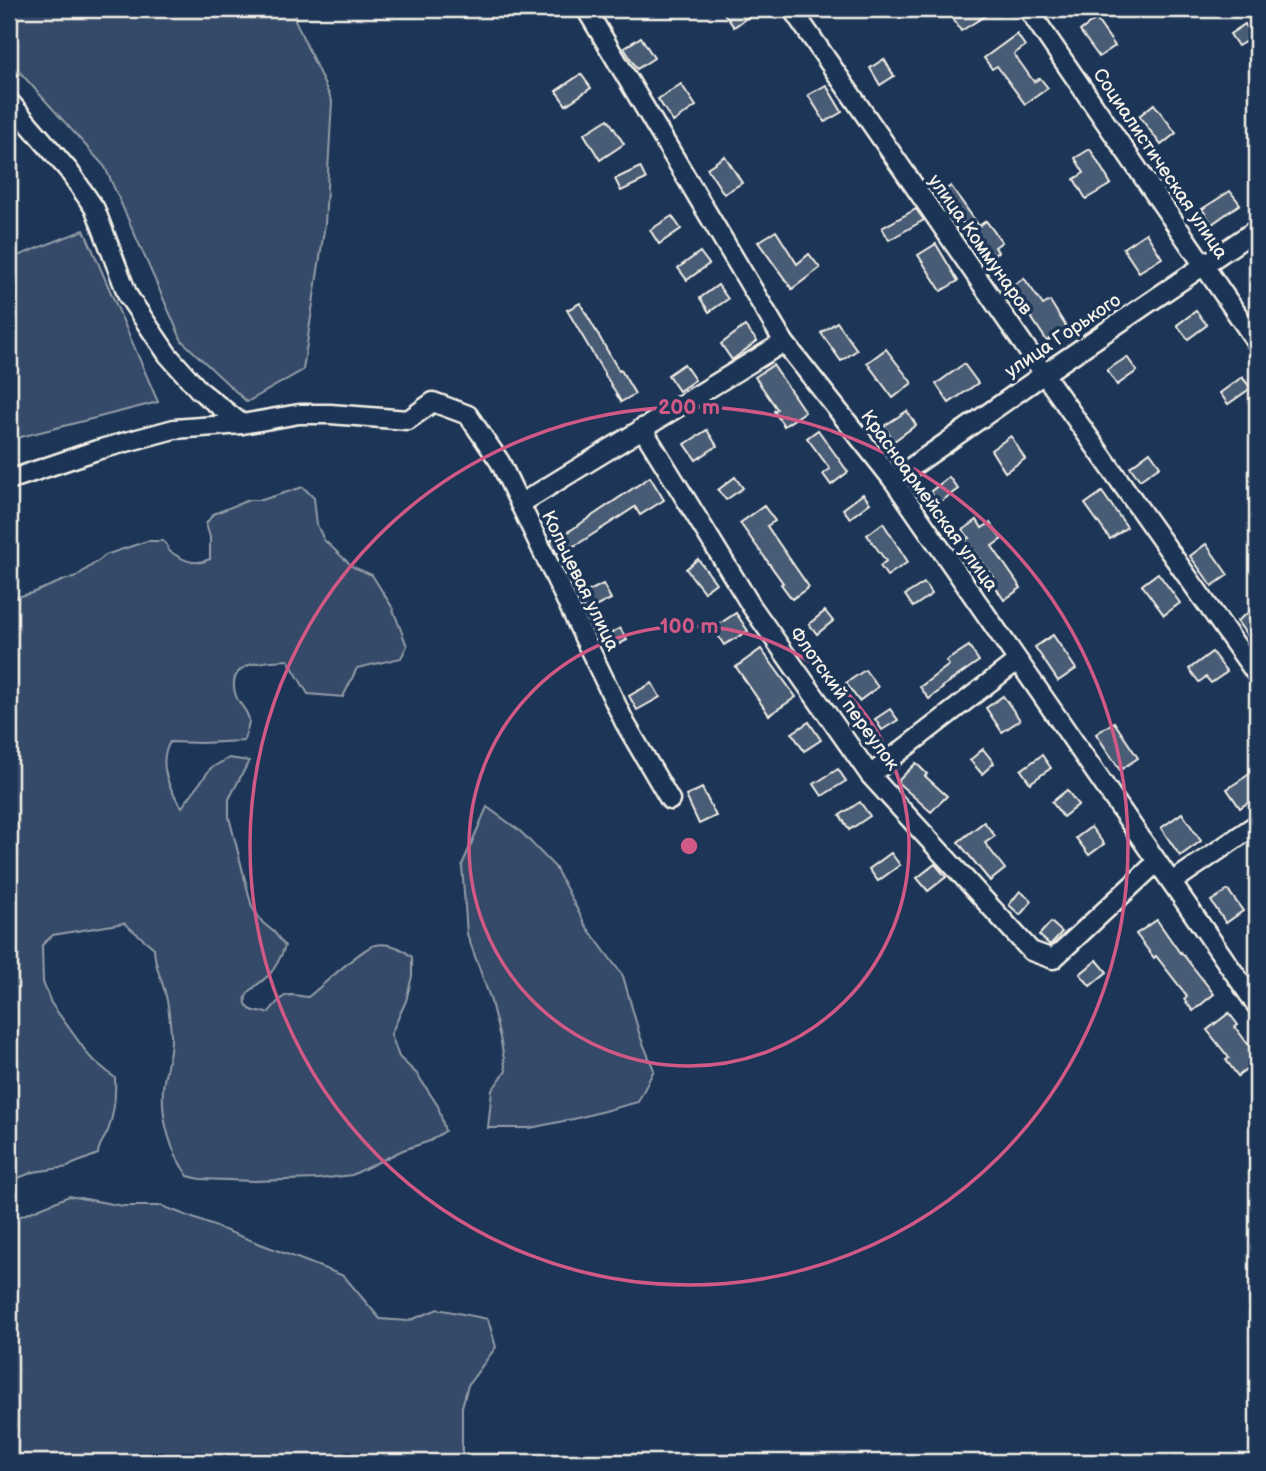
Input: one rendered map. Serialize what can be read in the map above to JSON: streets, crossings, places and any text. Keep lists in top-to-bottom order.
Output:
{
  "streets": {
    "street": [
      "Социалистическая улица",
      "улица Коммунаров",
      "улица Горького",
      "Красноармейская улица",
      "Кольцевая улица",
      "Флотский переулок"
    ]
  },
  "crossings": [
    ["Социалистическая улица", "улица Горького"],
    ["улица Коммунаров", "улица Горького"],
    ["улица Горького", "Красноармейская улица"],
    ["Красноармейская улица", "Кольцевая улица"],
    ["Красноармейская улица", "Флотский переулок"],
    ["Кольцевая улица", "Флотский переулок"]
  ],
  "rings": ["200 m", "100 m"]
}
